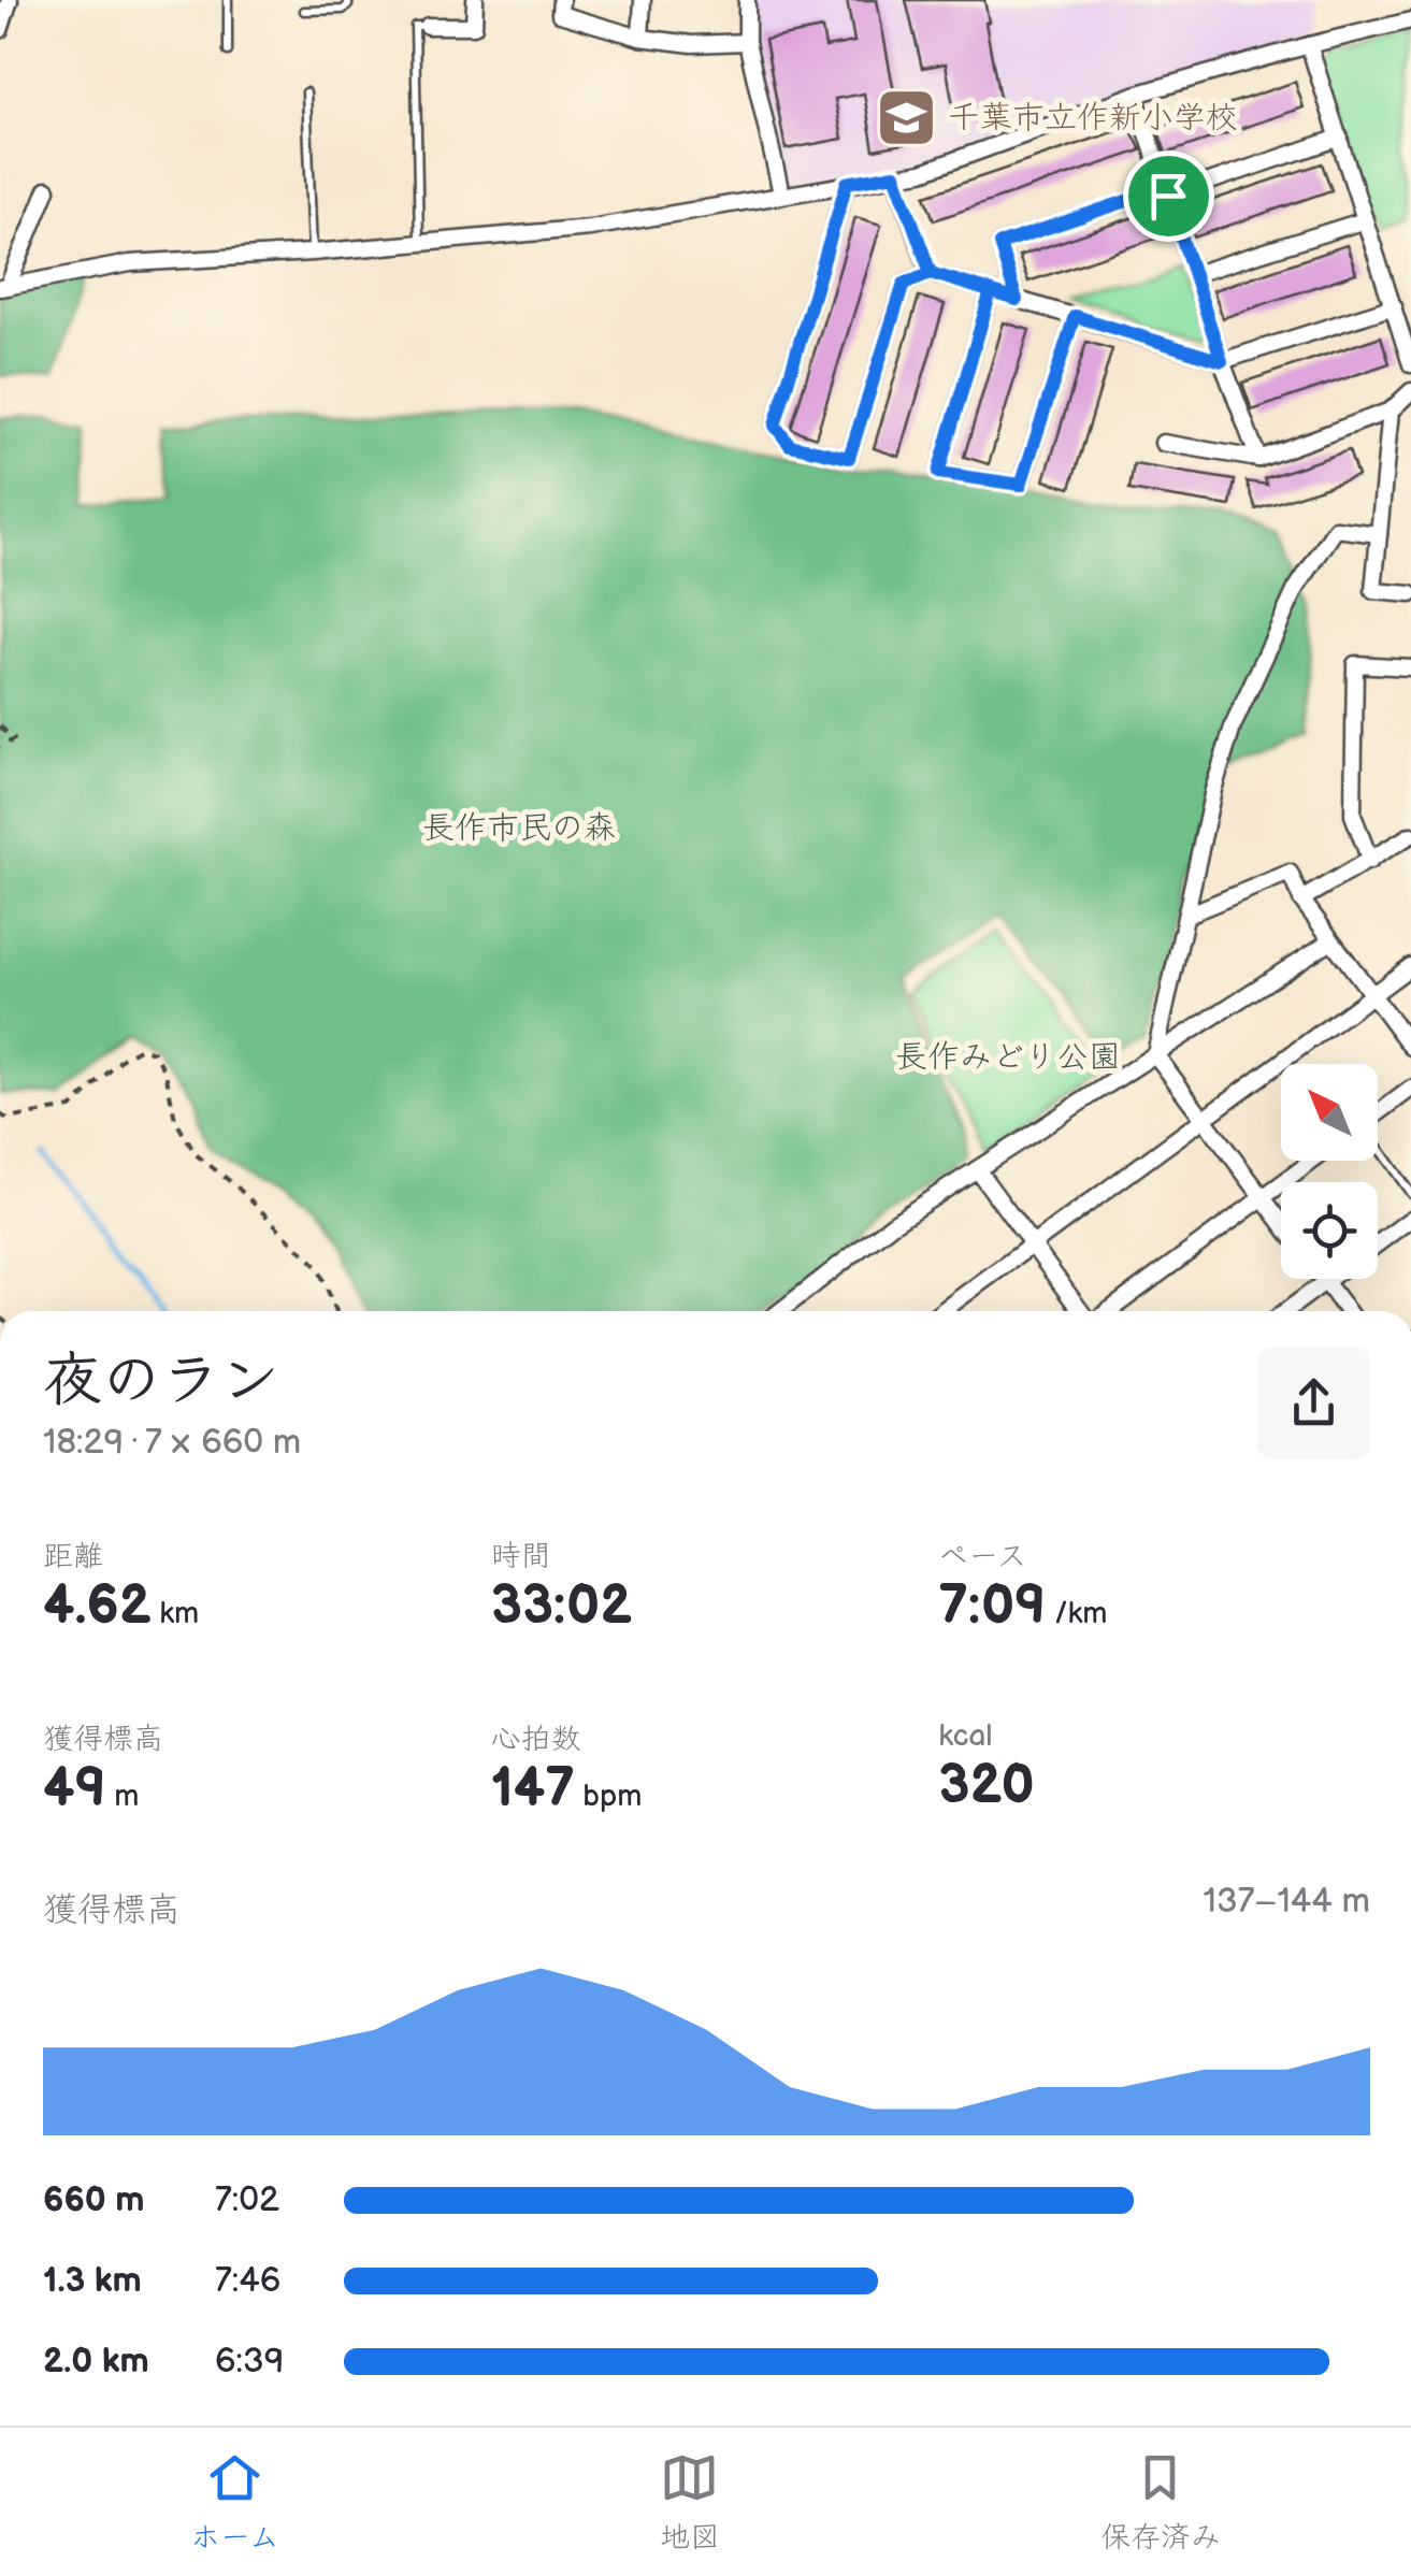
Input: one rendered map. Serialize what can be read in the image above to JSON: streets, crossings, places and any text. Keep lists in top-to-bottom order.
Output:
{
  "parks": ["長作市民の森", "長作みどり公園"],
  "places": {
    "school or university": ["千葉市立作新小学校"]
  },
  "north": "top left",
  "page": {
    "heading": ["夜のラン", "18:29 · 7 × 660 m"],
    "stats": [
      ["距離", "4.62 km"],
      ["時間", "33:02"],
      ["ペース", "7:09 /km"],
      ["獲得標高", "49 m"],
      ["心拍数", "147 bpm"],
      ["kcal", "320"]
    ],
    "chart": ["獲得標高", "137–144 m"],
    "list": [
      {
        "name": "660 m",
        "note": "7:02"
      },
      {
        "name": "1.3 km",
        "note": "7:46"
      },
      {
        "name": "2.0 km",
        "note": "6:39"
      }
    ],
    "tabs": ["ホーム", "地図", "保存済み"]
  }
}
